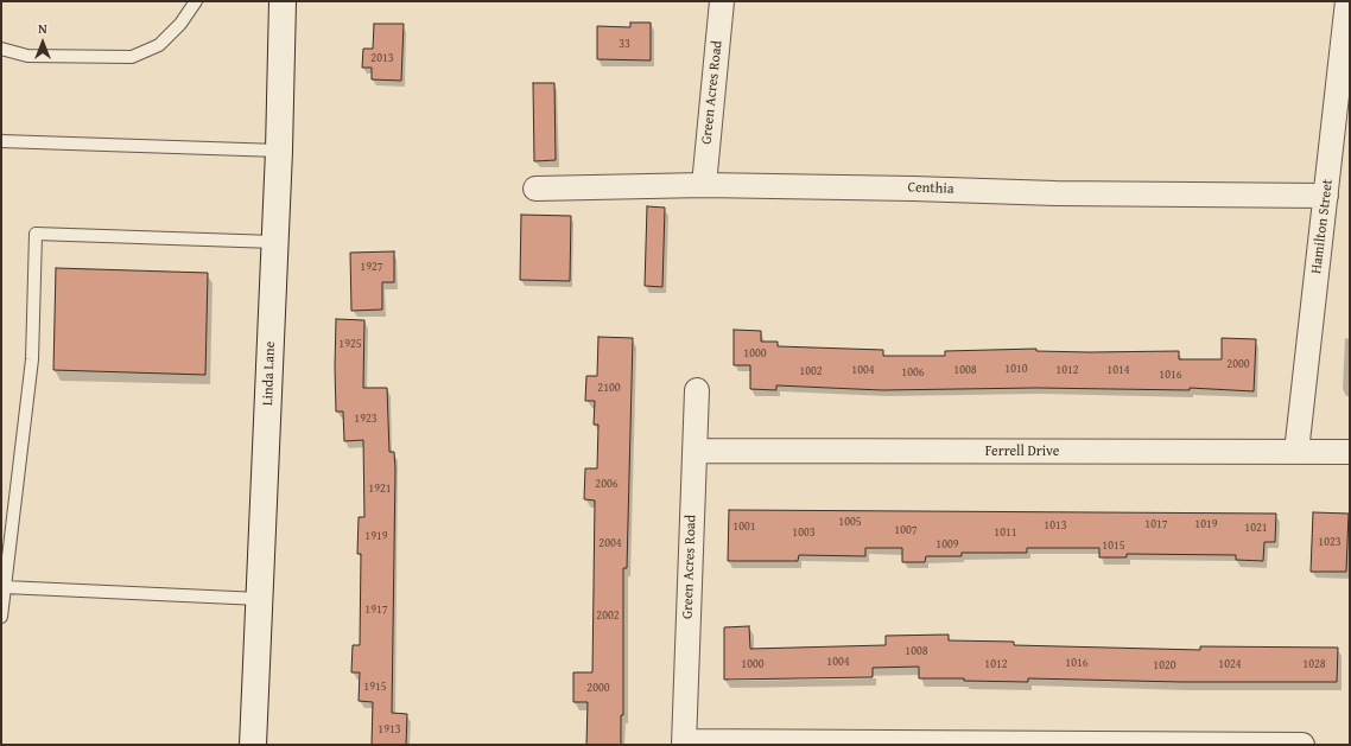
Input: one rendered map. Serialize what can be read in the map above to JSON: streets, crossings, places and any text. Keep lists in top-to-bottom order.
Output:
{
  "streets": {
    "street": [
      "Green Acres Road",
      "Centhia",
      "Hamilton Street",
      "Linda Lane",
      "Ferrell Drive"
    ]
  },
  "crossings": [
    ["Green Acres Road", "Centhia"],
    ["Green Acres Road", "Ferrell Drive"],
    ["Centhia", "Hamilton Street"],
    ["Hamilton Street", "Ferrell Drive"]
  ],
  "house_numbers": [
    "33",
    "2013",
    "1927",
    "1925",
    "1000",
    "2000",
    "1010",
    "1004",
    "1008",
    "1012",
    "1014",
    "1002",
    "1006",
    "1016",
    "2100",
    "1923",
    "2006",
    "1921",
    "1005",
    "1017",
    "1019",
    "1013",
    "1001",
    "1021",
    "1007",
    "1003",
    "1011",
    "1919",
    "1023",
    "2004",
    "1009",
    "1015",
    "1917",
    "2002",
    "1008",
    "1004",
    "1016",
    "1000",
    "1012",
    "1024",
    "1028",
    "1020",
    "1915",
    "2000",
    "1913"
  ],
  "north": "top"
}
